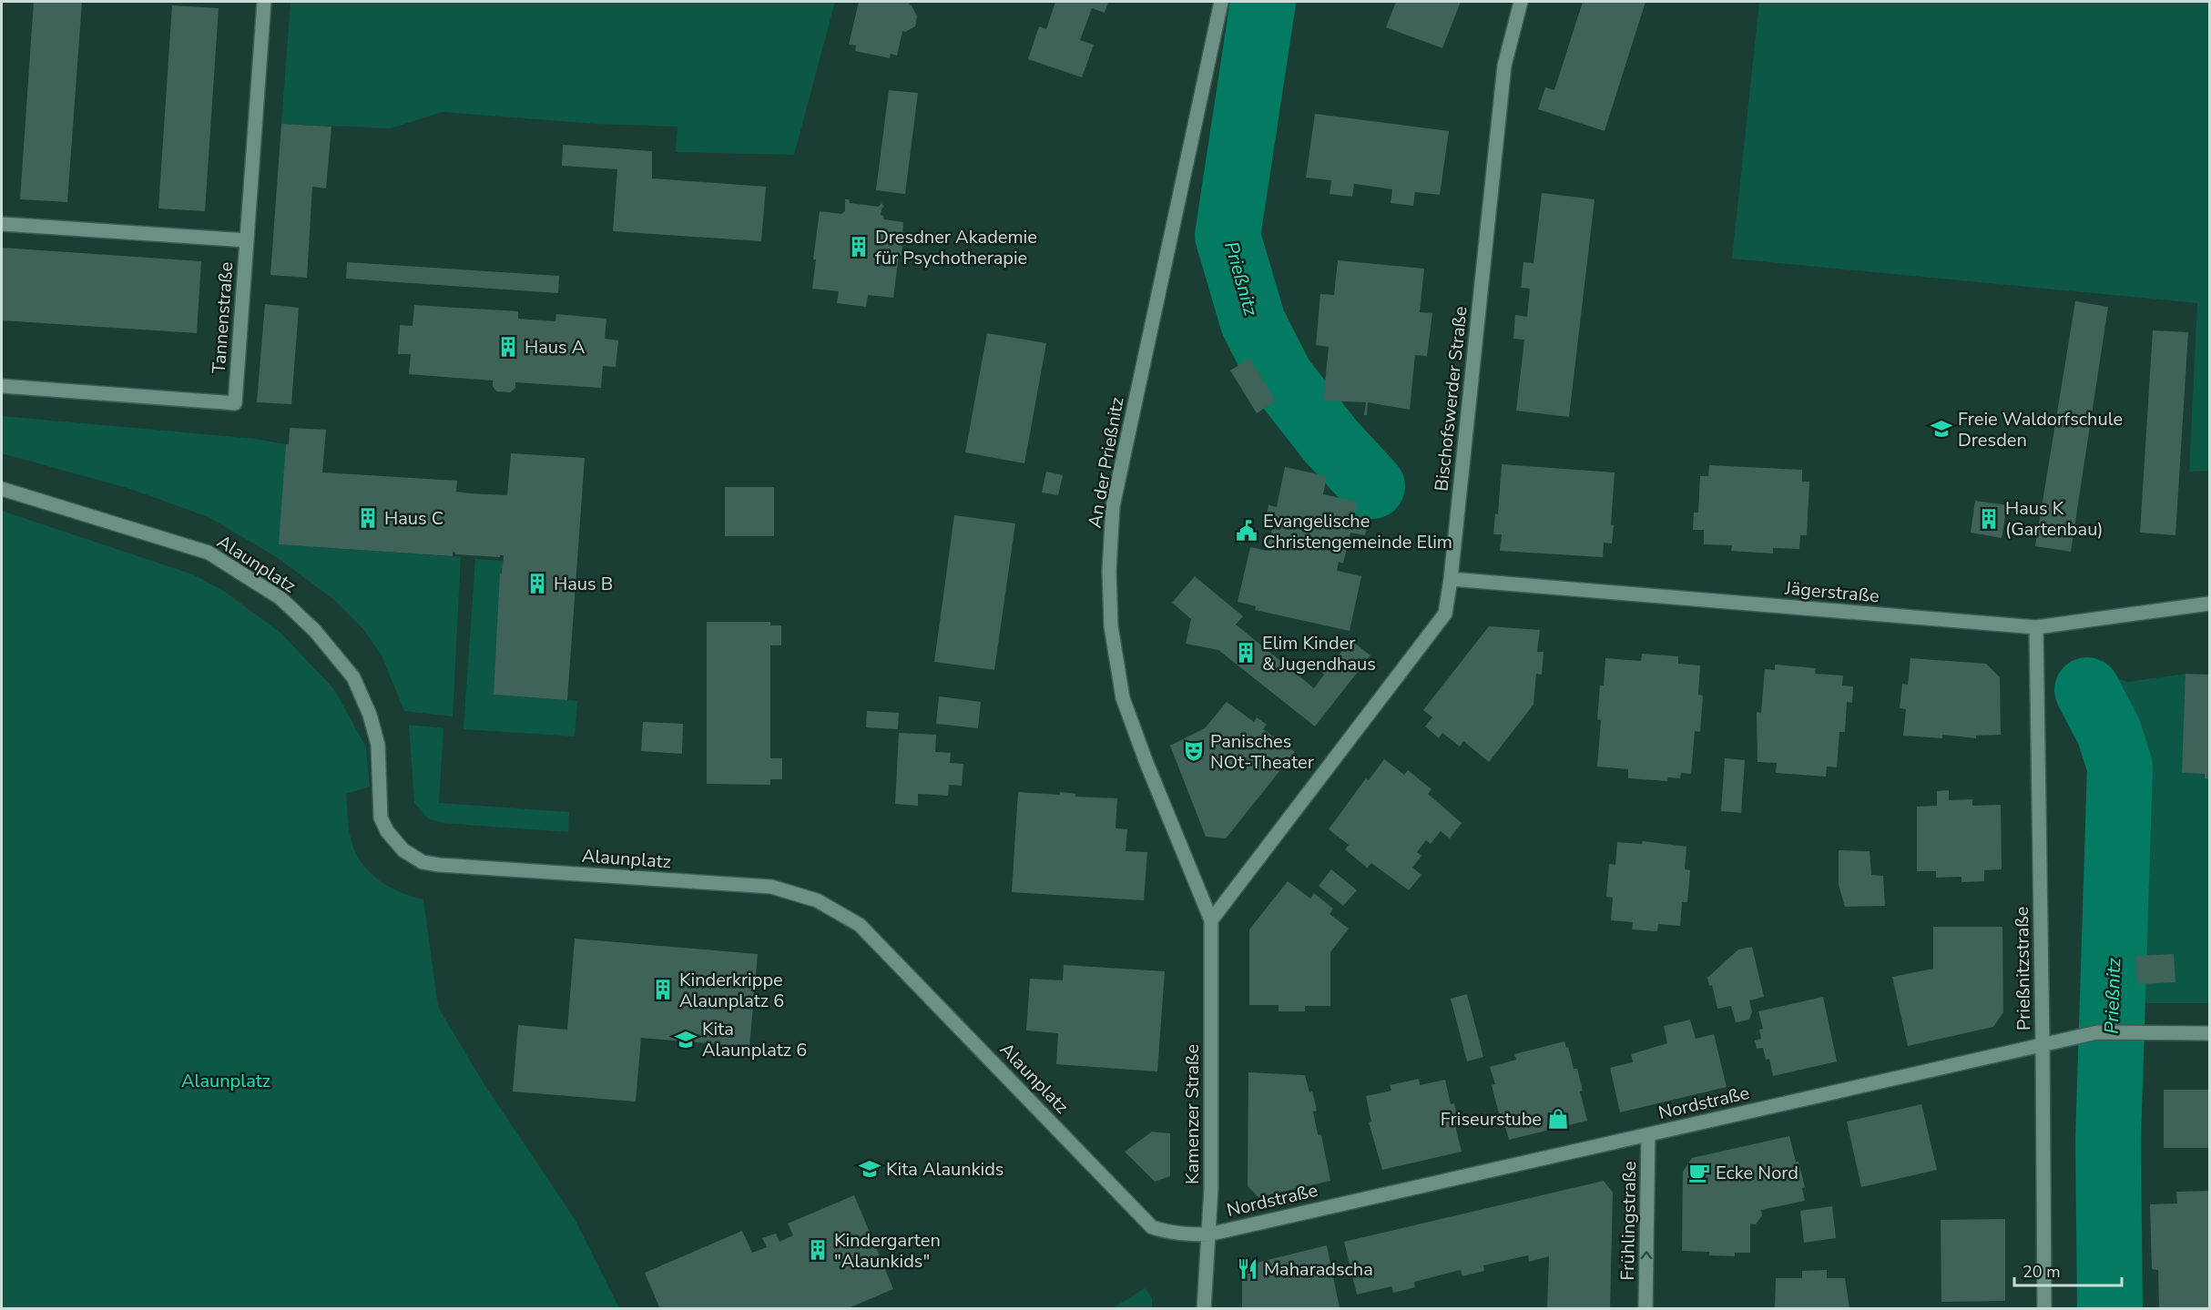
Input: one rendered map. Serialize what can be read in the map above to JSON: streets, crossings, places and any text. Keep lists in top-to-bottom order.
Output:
{
  "streets": {
    "street": [
      "Tannenstraße",
      "Bischofswerder Straße",
      "An der Prießnitz",
      "Alaunplatz",
      "Jägerstraße",
      "Prießnitzstraße",
      "Nordstraße",
      "Kamenzer Straße",
      "Frühlingstraße"
    ]
  },
  "crossings": [
    ["Bischofswerder Straße", "An der Prießnitz"],
    ["Bischofswerder Straße", "Jägerstraße"],
    ["Bischofswerder Straße", "Kamenzer Straße"],
    ["An der Prießnitz", "Kamenzer Straße"],
    ["Alaunplatz", "Nordstraße"],
    ["Alaunplatz", "Kamenzer Straße"],
    ["Jägerstraße", "Prießnitzstraße"],
    ["Prießnitzstraße", "Nordstraße"],
    ["Nordstraße", "Kamenzer Straße"],
    ["Nordstraße", "Frühlingstraße"]
  ],
  "one_way": ["Frühlingstraße"],
  "water": ["Prießnitz"],
  "parks": ["Alaunplatz"],
  "places": {
    "building": [
      "Dresdner Akademie für Psychotherapie",
      "Haus A",
      "Haus C",
      "Haus K (Gartenbau)",
      "Haus B",
      "Elim Kinder & Jugendhaus",
      "Kinderkrippe Alaunplatz 6",
      "Kindergarten \"Alaunkids\""
    ],
    "school or university": ["Freie Waldorfschule Dresden", "Kita Alaunplatz 6", "Kita Alaunkids"],
    "public building": ["Evangelische Christengemeinde Elim"],
    "theatre": ["Panisches NOt-Theater"],
    "shop": ["Friseurstube"],
    "cafe": ["Ecke Nord"],
    "restaurant": ["Maharadscha"]
  },
  "scale_bar": "20 m"
}
